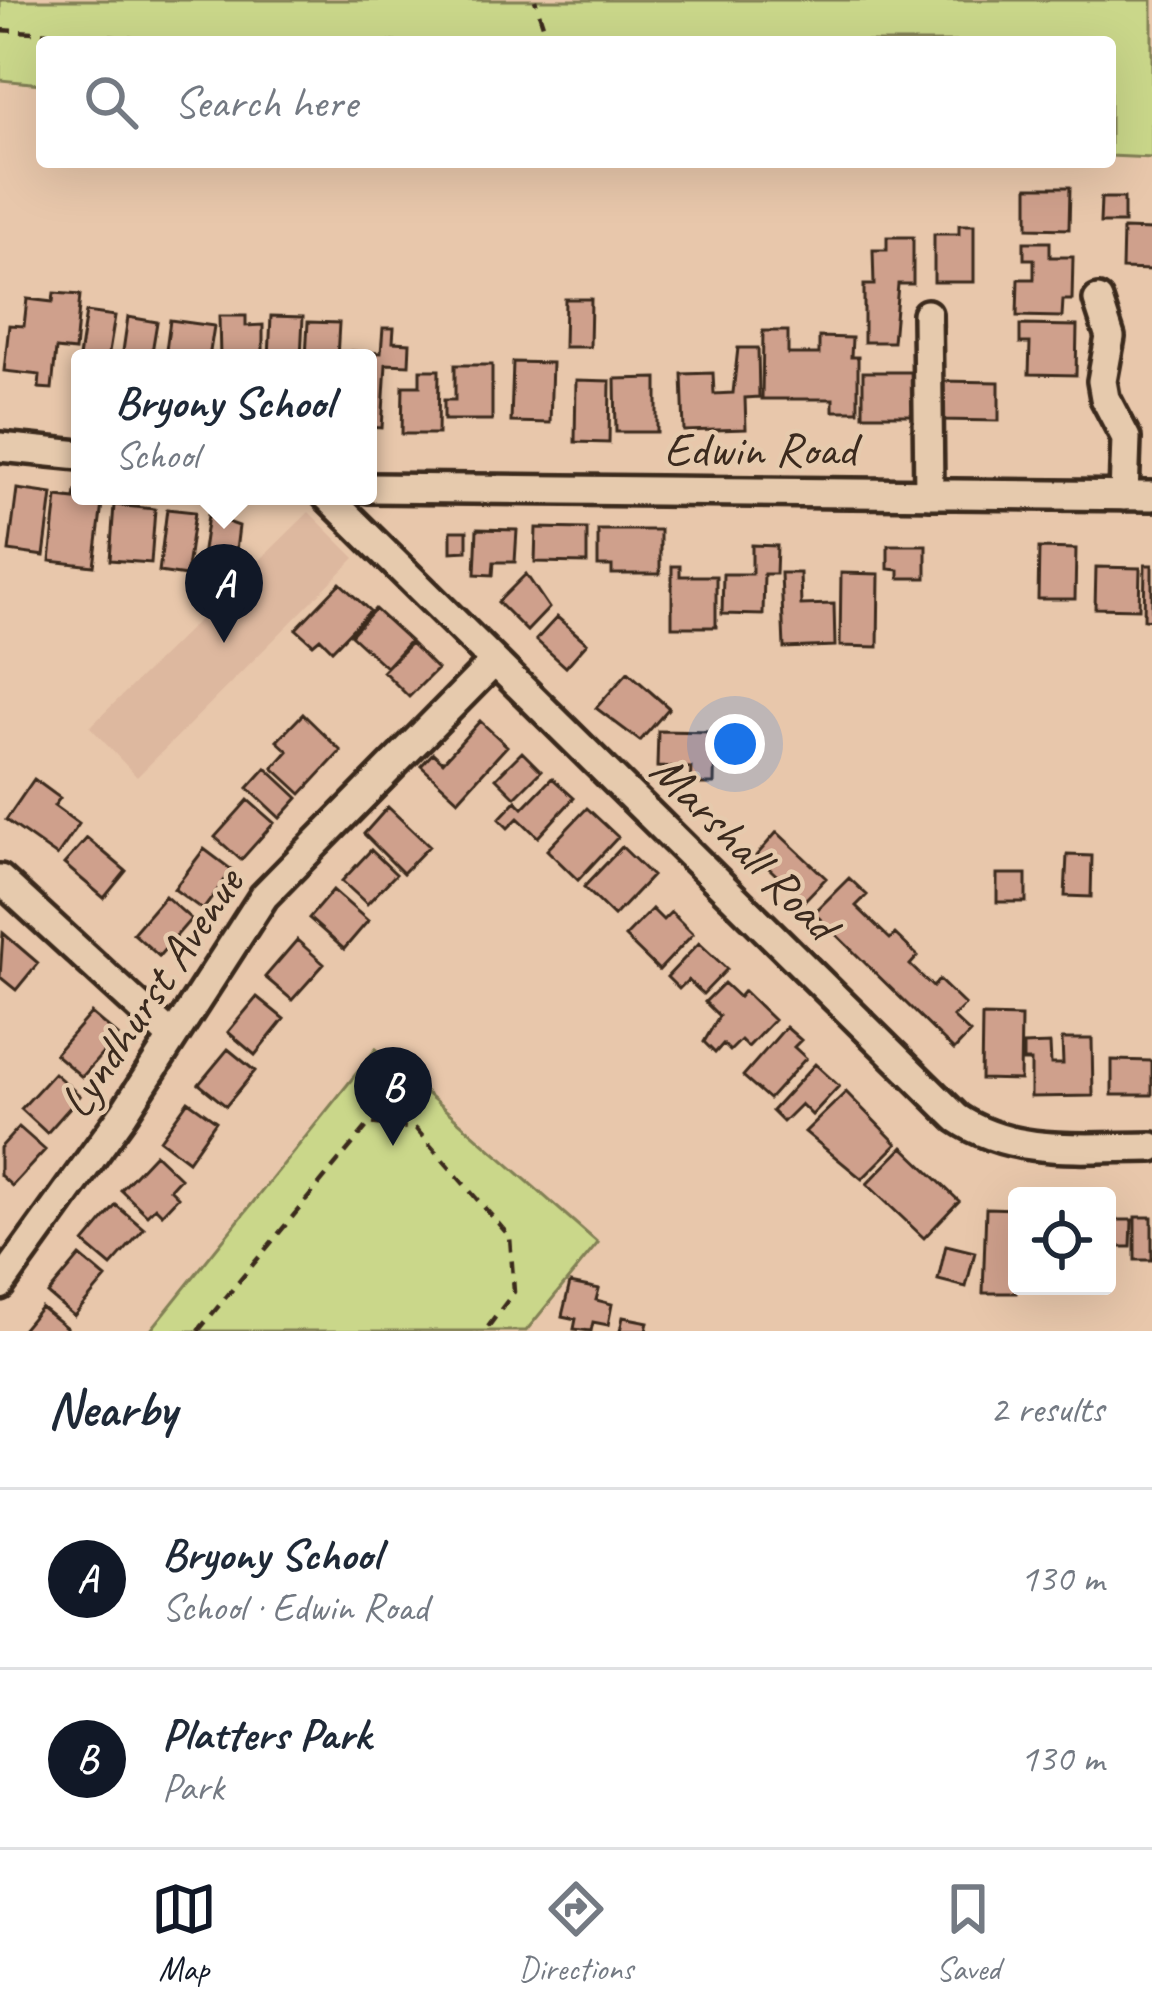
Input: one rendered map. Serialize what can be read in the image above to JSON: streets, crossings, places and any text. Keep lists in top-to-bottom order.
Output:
{
  "streets": {
    "street": ["Edwin Road", "Marshall Road", "Lyndhurst Avenue"]
  },
  "crossings": [
    ["Marshall Road", "Lyndhurst Avenue"]
  ],
  "page": {
    "search": "Search here",
    "popup": ["Bryony School", "School"],
    "pins": ["A", "B"],
    "heading": ["Nearby", "2 results"],
    "list": [
      {
        "mark": "A",
        "name": "Bryony School",
        "note": "School · Edwin Road",
        "value": "130 m"
      },
      {
        "mark": "B",
        "name": "Platters Park",
        "note": "Park",
        "value": "130 m"
      }
    ],
    "nav": ["Map", "Directions", "Saved"]
  }
}
